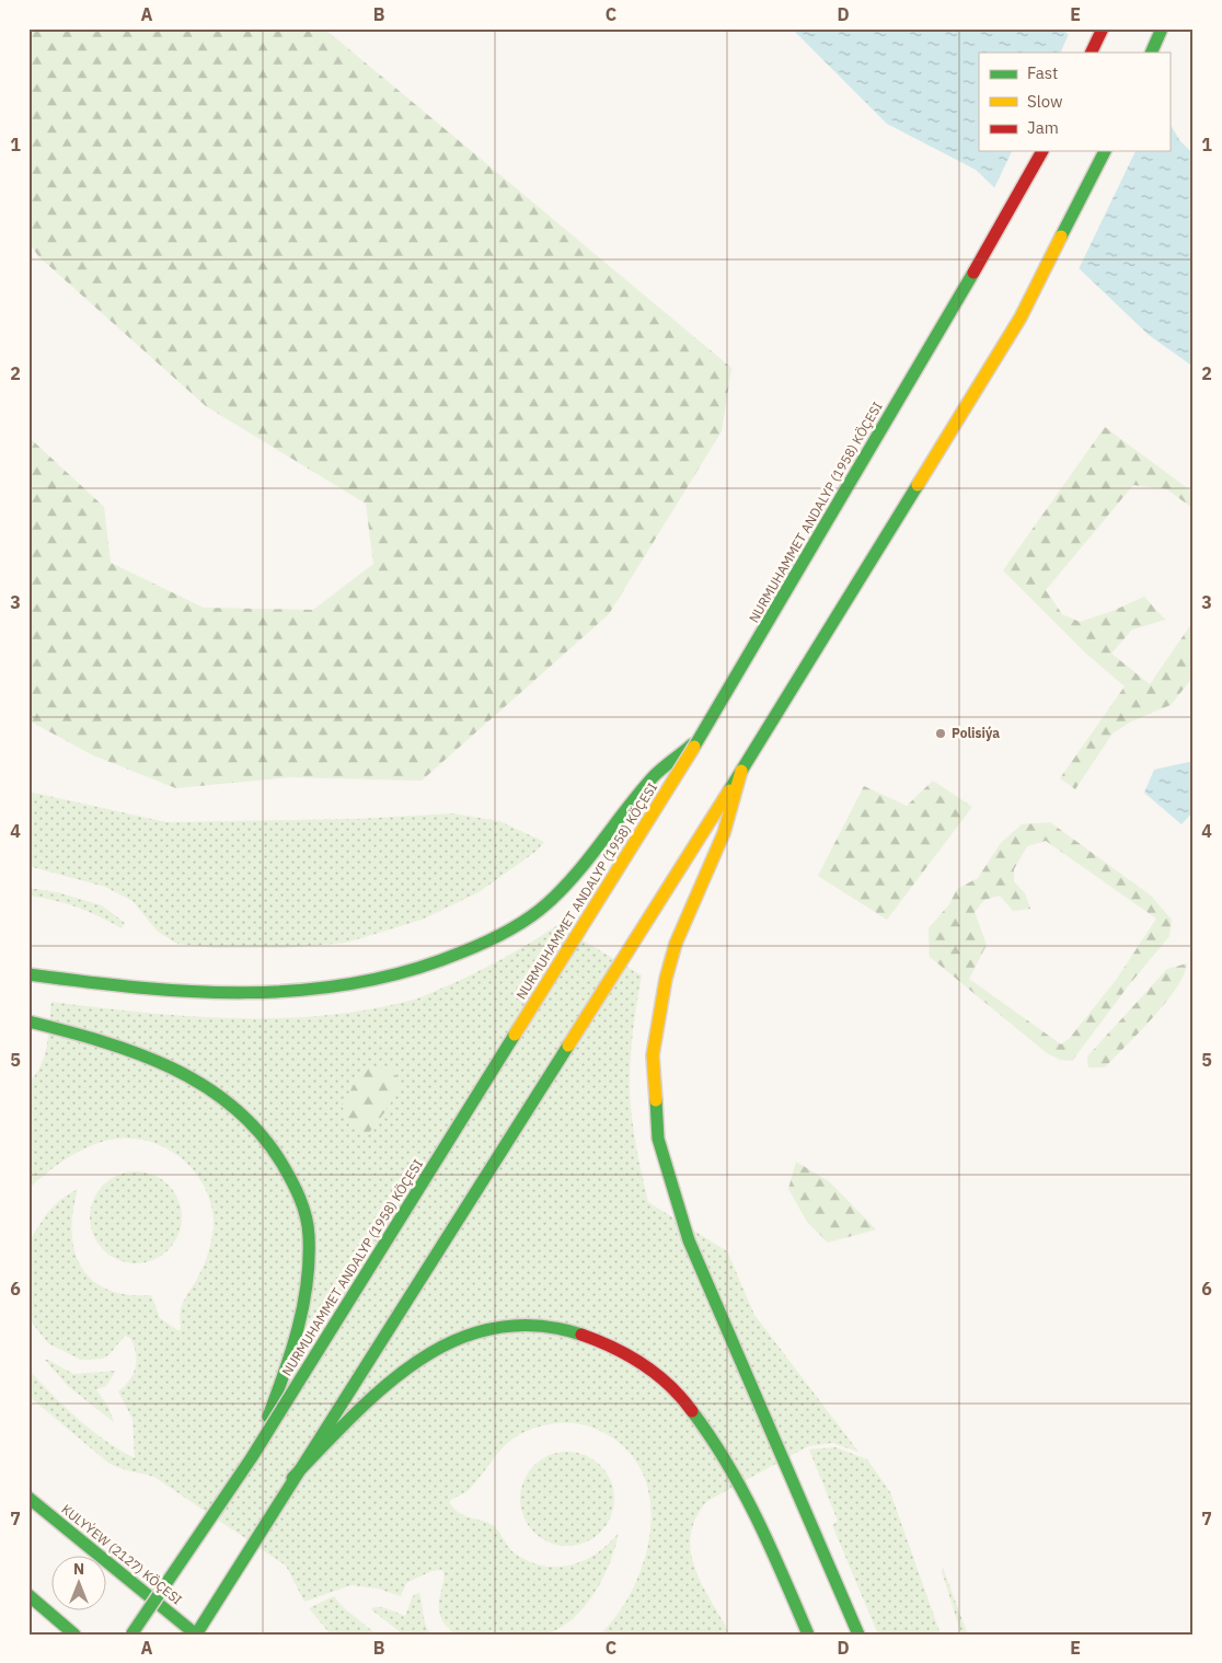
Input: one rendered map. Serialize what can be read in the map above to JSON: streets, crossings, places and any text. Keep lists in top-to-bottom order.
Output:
{
  "streets": {
    "main road": ["NURMUHAMMET ANDALYP (1958) KÖÇESI", "KULYÝEW (2127) KÖÇESI"]
  },
  "places": ["Polisiýa"],
  "legend": ["Fast", "Slow", "Jam"],
  "north": "top",
  "grid": {
    "columns": [
      "A",
      "B",
      "C",
      "D",
      "E"
    ],
    "rows": [
      "1",
      "2",
      "3",
      "4",
      "5",
      "6",
      "7"
    ]
  }
}
